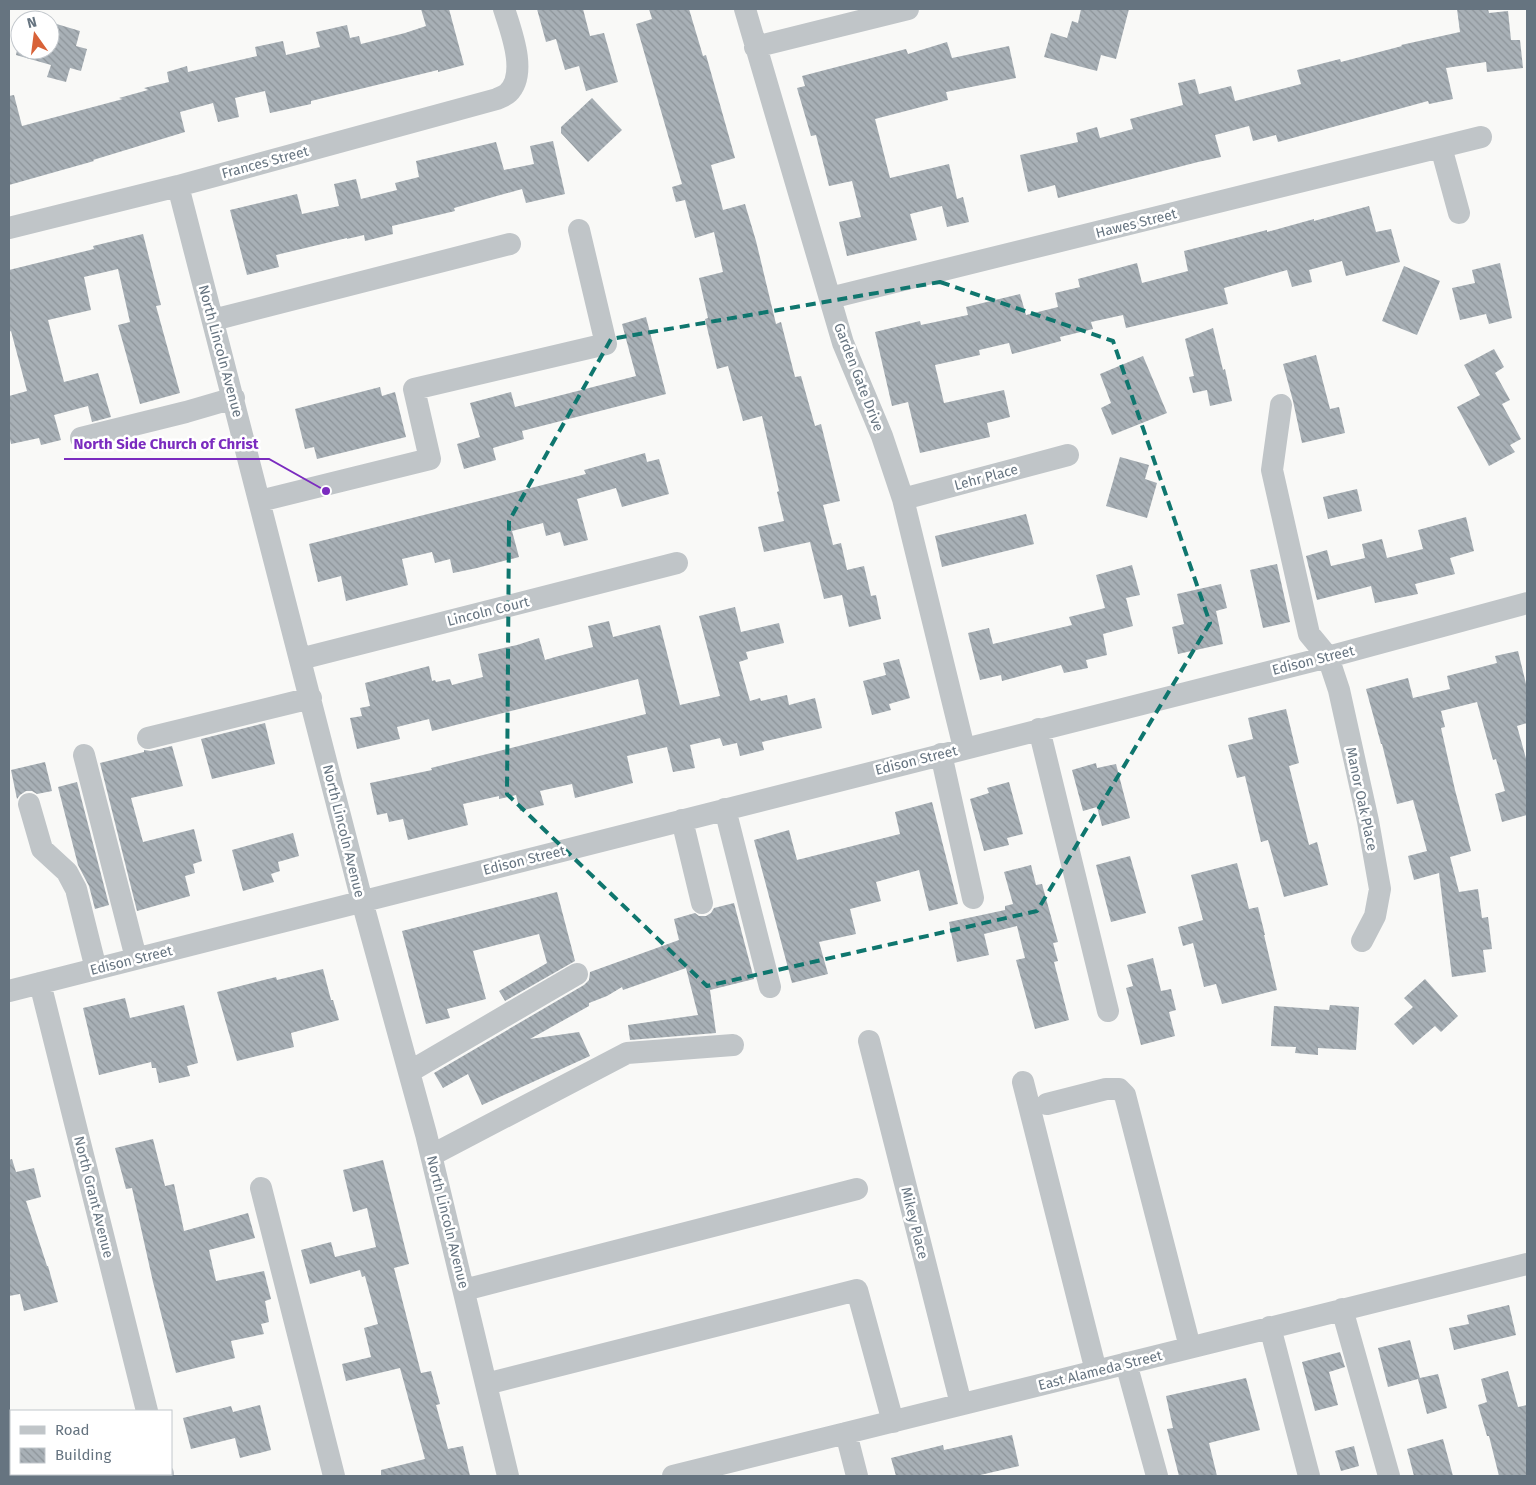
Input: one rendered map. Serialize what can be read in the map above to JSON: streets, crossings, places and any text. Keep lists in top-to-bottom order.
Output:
{
  "streets": {
    "street": [
      "Frances Street",
      "Hawes Street",
      "North Lincoln Avenue",
      "Garden Gate Drive",
      "Lehr Place",
      "Lincoln Court",
      "Edison Street",
      "Manor Oak Place",
      "North Grant Avenue",
      "Mikey Place",
      "East Alameda Street"
    ]
  },
  "crossings": [
    ["Frances Street", "North Lincoln Avenue"],
    ["Hawes Street", "Garden Gate Drive"],
    ["North Lincoln Avenue", "Lincoln Court"],
    ["North Lincoln Avenue", "Edison Street"],
    ["Garden Gate Drive", "Lehr Place"],
    ["Garden Gate Drive", "Edison Street"],
    ["Edison Street", "Manor Oak Place"],
    ["Edison Street", "North Grant Avenue"],
    ["Mikey Place", "East Alameda Street"]
  ],
  "places": ["North Side Church of Christ"],
  "legend": ["Road", "Building"],
  "north": "top"
}
